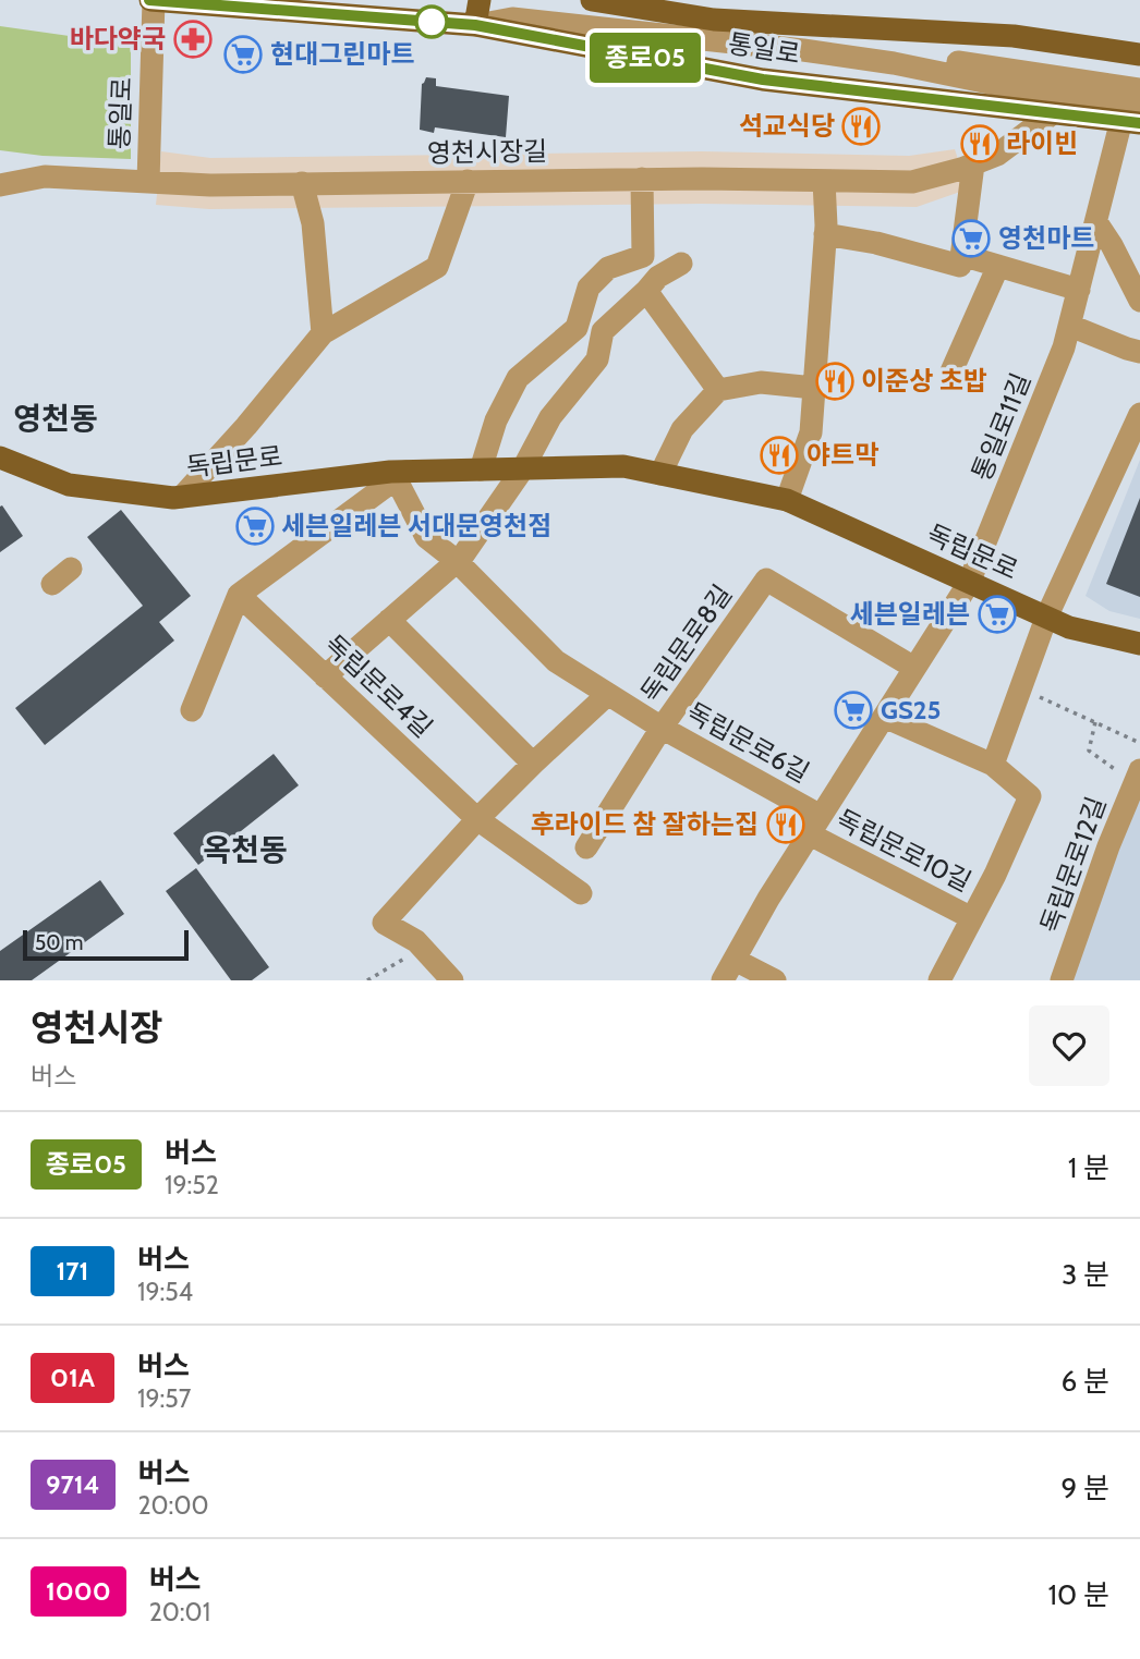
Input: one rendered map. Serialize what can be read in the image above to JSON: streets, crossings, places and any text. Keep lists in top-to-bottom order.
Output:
{
  "streets": {
    "main road": ["통일로", "독립문로"],
    "street": [
      "영천시장길",
      "통일로11길",
      "독립문로8길",
      "독립문로4길",
      "독립문로6길",
      "독립문로10길",
      "독립문로12길"
    ]
  },
  "crossings": [
    ["통일로", "영천시장길"],
    ["통일로", "통일로11길"],
    ["통일로11길", "독립문로"],
    ["독립문로", "독립문로6길"],
    ["독립문로8길", "독립문로6길"],
    ["독립문로6길", "독립문로10길"]
  ],
  "districts": ["영천동", "옥천동"],
  "places": {
    "pharmacy": ["바다약국"],
    "supermarket": [
      "현대그린마트",
      "영천마트",
      "세븐일레븐 서대문영천점",
      "세븐일레븐",
      "GS25"
    ],
    "restaurant": [
      "석교식당",
      "라이빈",
      "이준상 초밥",
      "야트막",
      "후라이드 참 잘하는집"
    ]
  },
  "lines": ["bus line 종로05"],
  "scale_bar": "50 m",
  "page": {
    "on_map": "종로05",
    "scale": "50 m",
    "heading": ["영천시장", "버스"],
    "list": [
      {
        "mark": "종로05",
        "name": "버스",
        "note": "19:52",
        "value": "1 분"
      },
      {
        "mark": "171",
        "name": "버스",
        "note": "19:54",
        "value": "3 분"
      },
      {
        "mark": "01A",
        "name": "버스",
        "note": "19:57",
        "value": "6 분"
      },
      {
        "mark": "9714",
        "name": "버스",
        "note": "20:00",
        "value": "9 분"
      },
      {
        "mark": "1000",
        "name": "버스",
        "note": "20:01",
        "value": "10 분"
      }
    ]
  }
}
